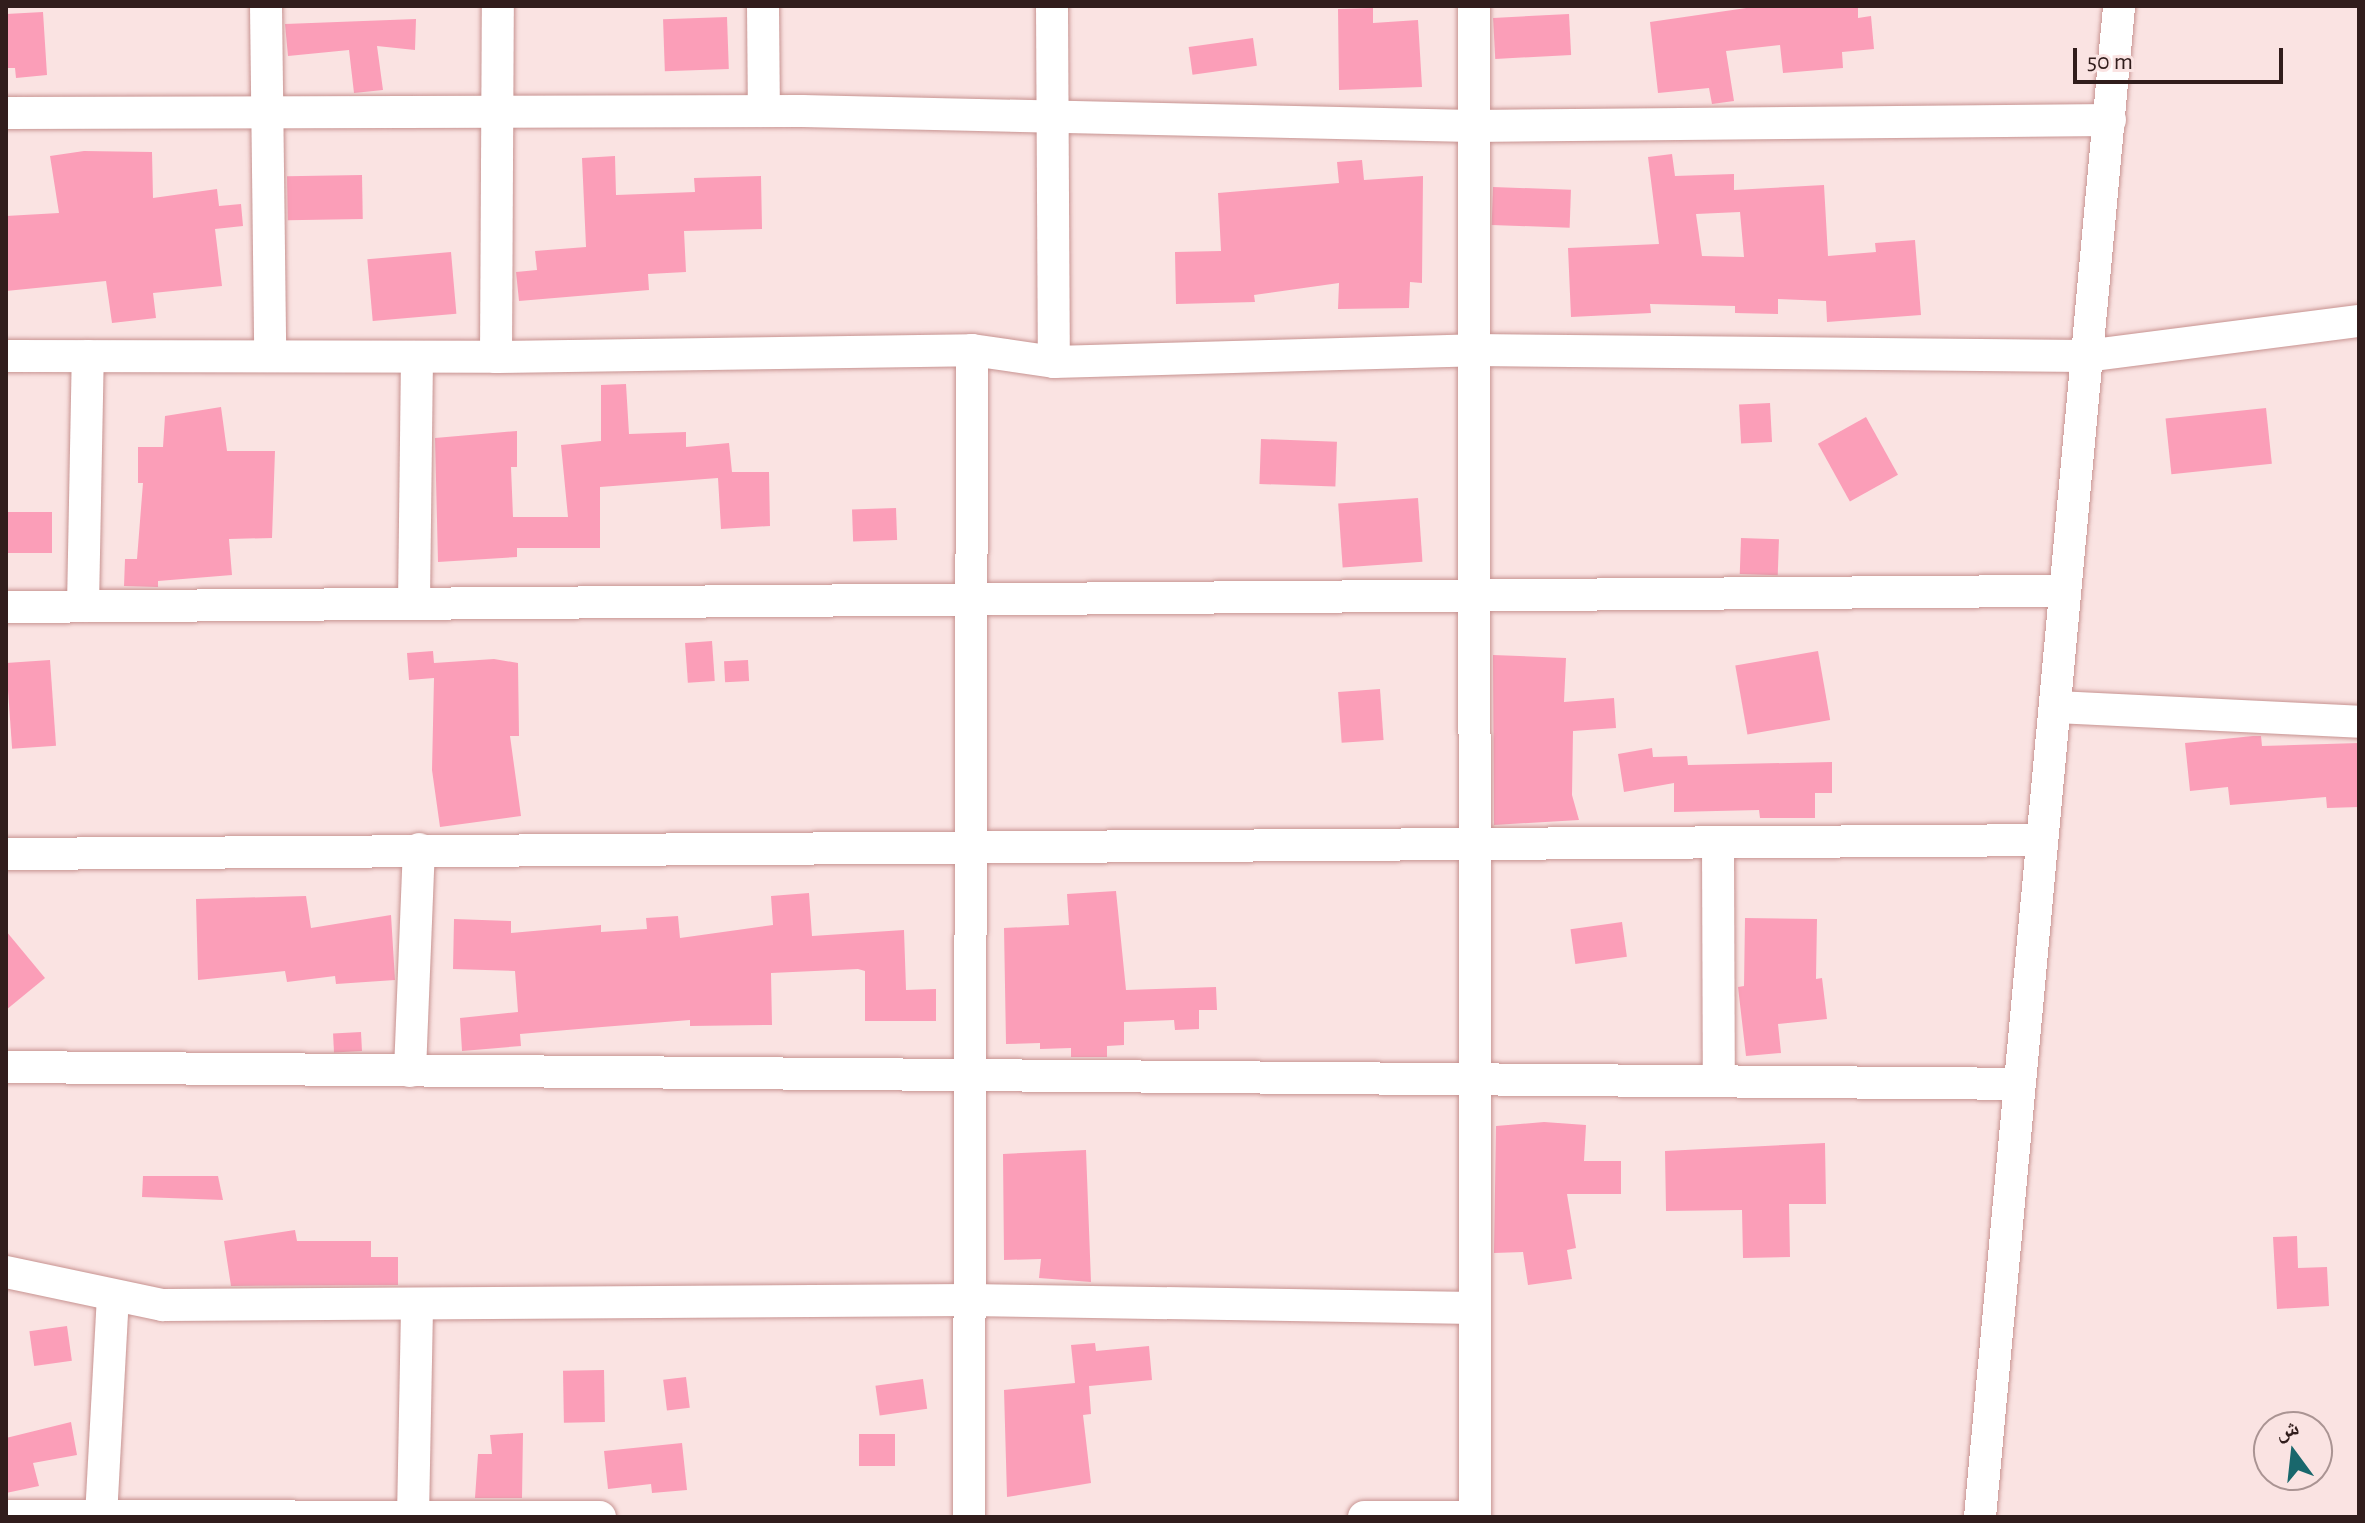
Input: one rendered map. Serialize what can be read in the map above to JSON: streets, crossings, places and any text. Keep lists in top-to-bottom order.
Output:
{
  "scale_bar": "50 m",
  "north": "top"
}
